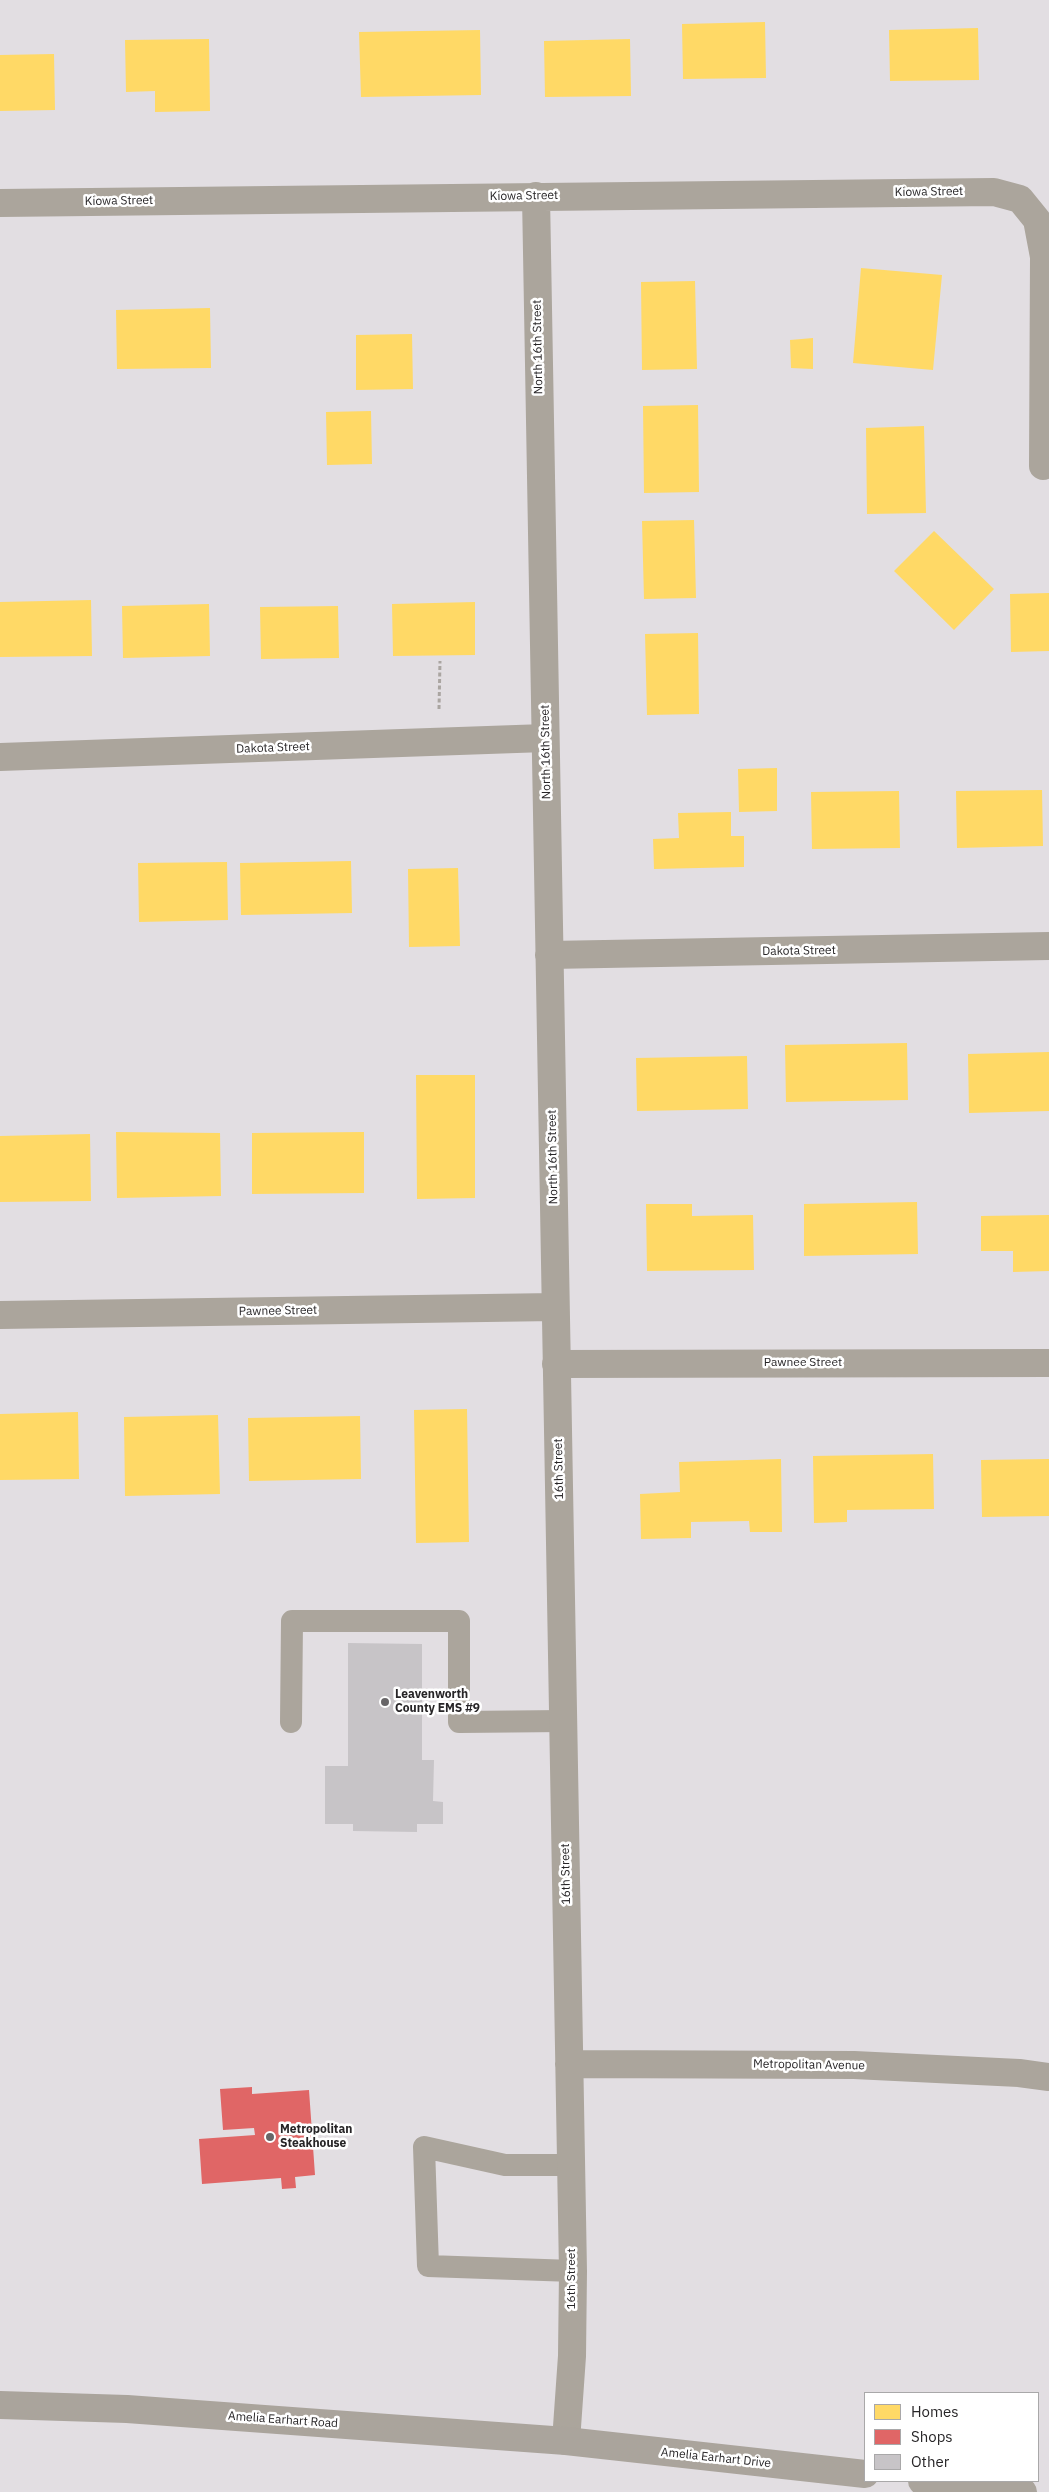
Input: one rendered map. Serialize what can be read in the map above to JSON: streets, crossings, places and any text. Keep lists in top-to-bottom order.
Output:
{
  "streets": {
    "highway": ["Amelia Earhart Road", "Amelia Earhart Drive"],
    "street": [
      "Kiowa Street",
      "North 16th Street",
      "Dakota Street",
      "Pawnee Street",
      "16th Street",
      "Metropolitan Avenue"
    ]
  },
  "crossings": [
    ["Kiowa Street", "North 16th Street"],
    ["North 16th Street", "Dakota Street"],
    ["North 16th Street", "Pawnee Street"],
    ["North 16th Street", "16th Street"],
    ["Pawnee Street", "16th Street"],
    ["16th Street", "Metropolitan Avenue"],
    ["16th Street", "Amelia Earhart Road"],
    ["16th Street", "Amelia Earhart Drive"],
    ["Amelia Earhart Road", "Amelia Earhart Drive"]
  ],
  "places": ["Leavenworth County EMS #9", "Metropolitan Steakhouse"],
  "legend": ["Homes", "Shops", "Other"]
}
